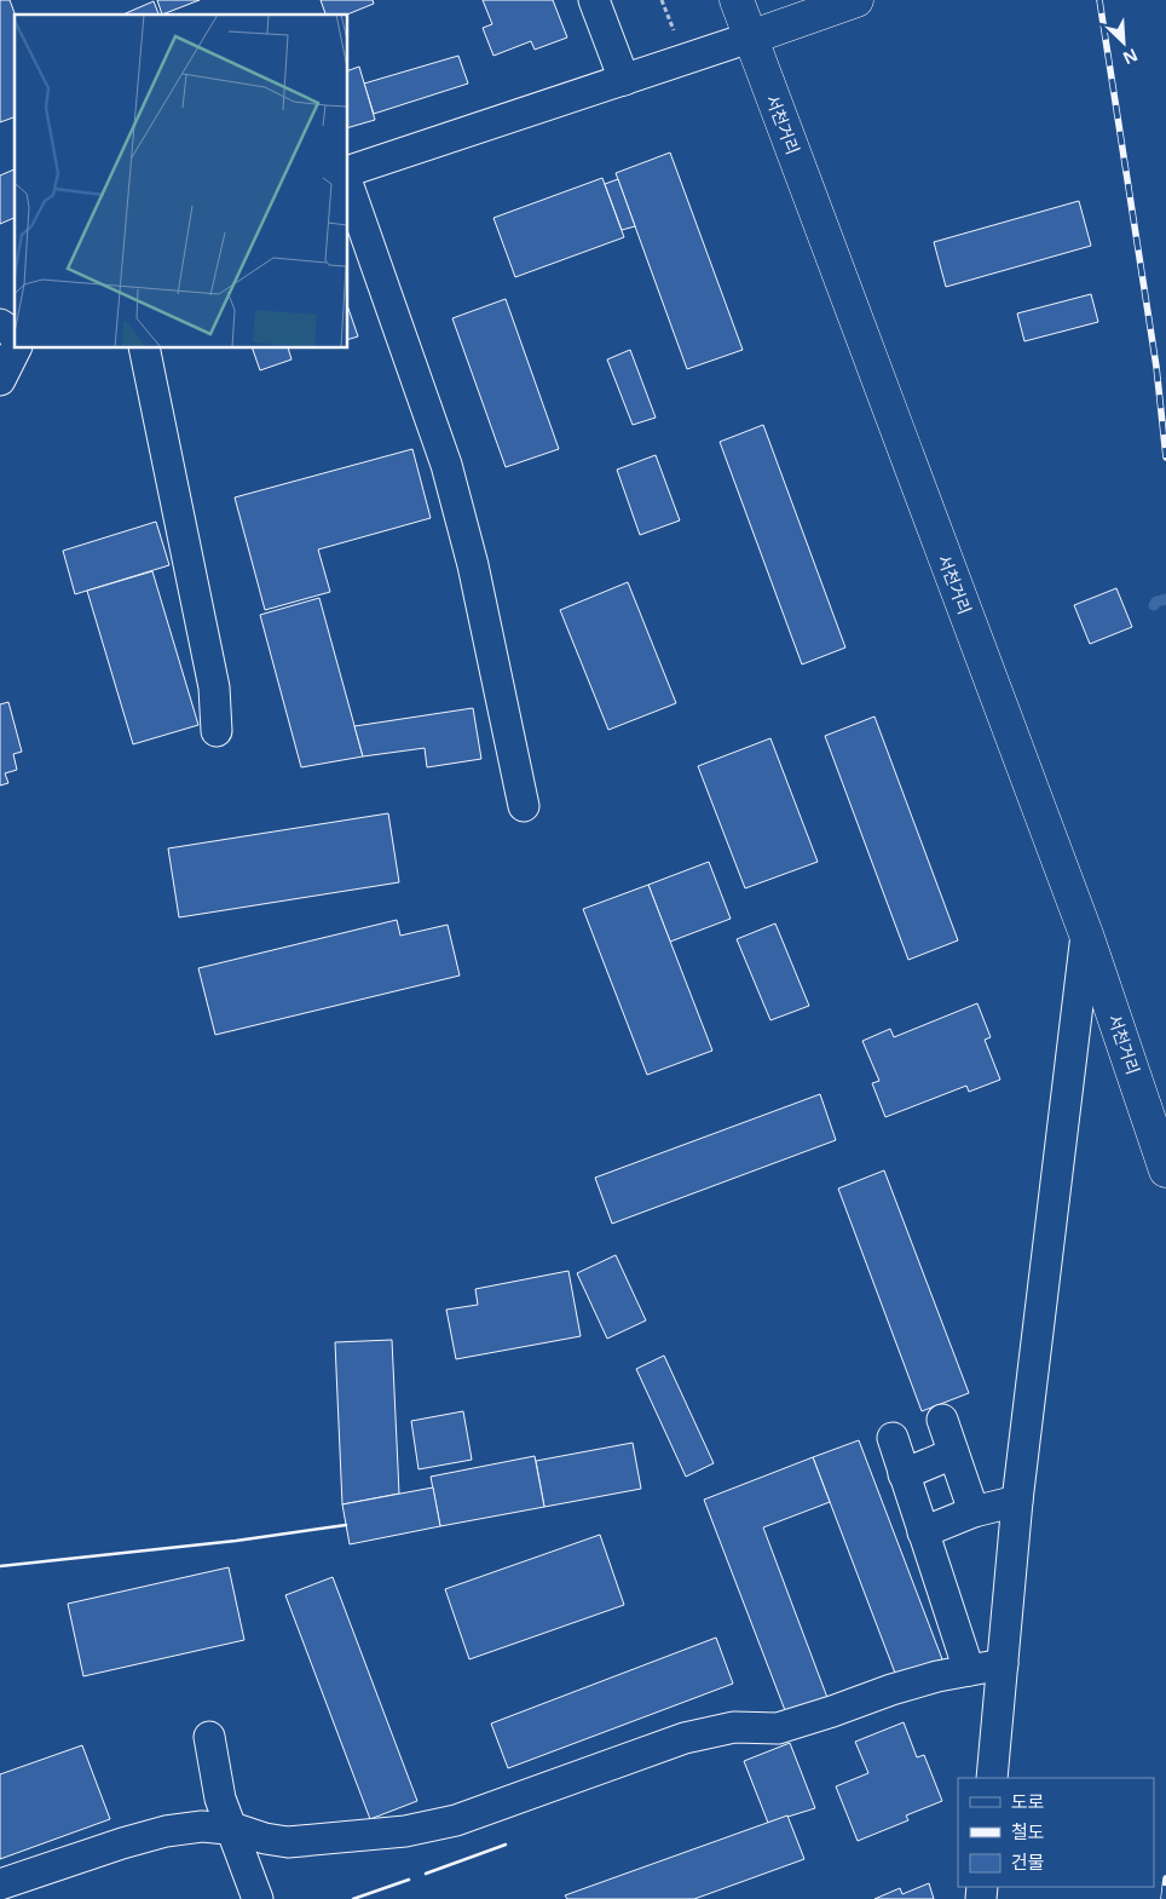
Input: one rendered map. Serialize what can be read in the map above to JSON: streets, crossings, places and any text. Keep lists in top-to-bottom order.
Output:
{
  "streets": {
    "main road": ["서천거리"]
  },
  "legend": ["도로", "철도", "건물"],
  "north": "bottom right"
}
